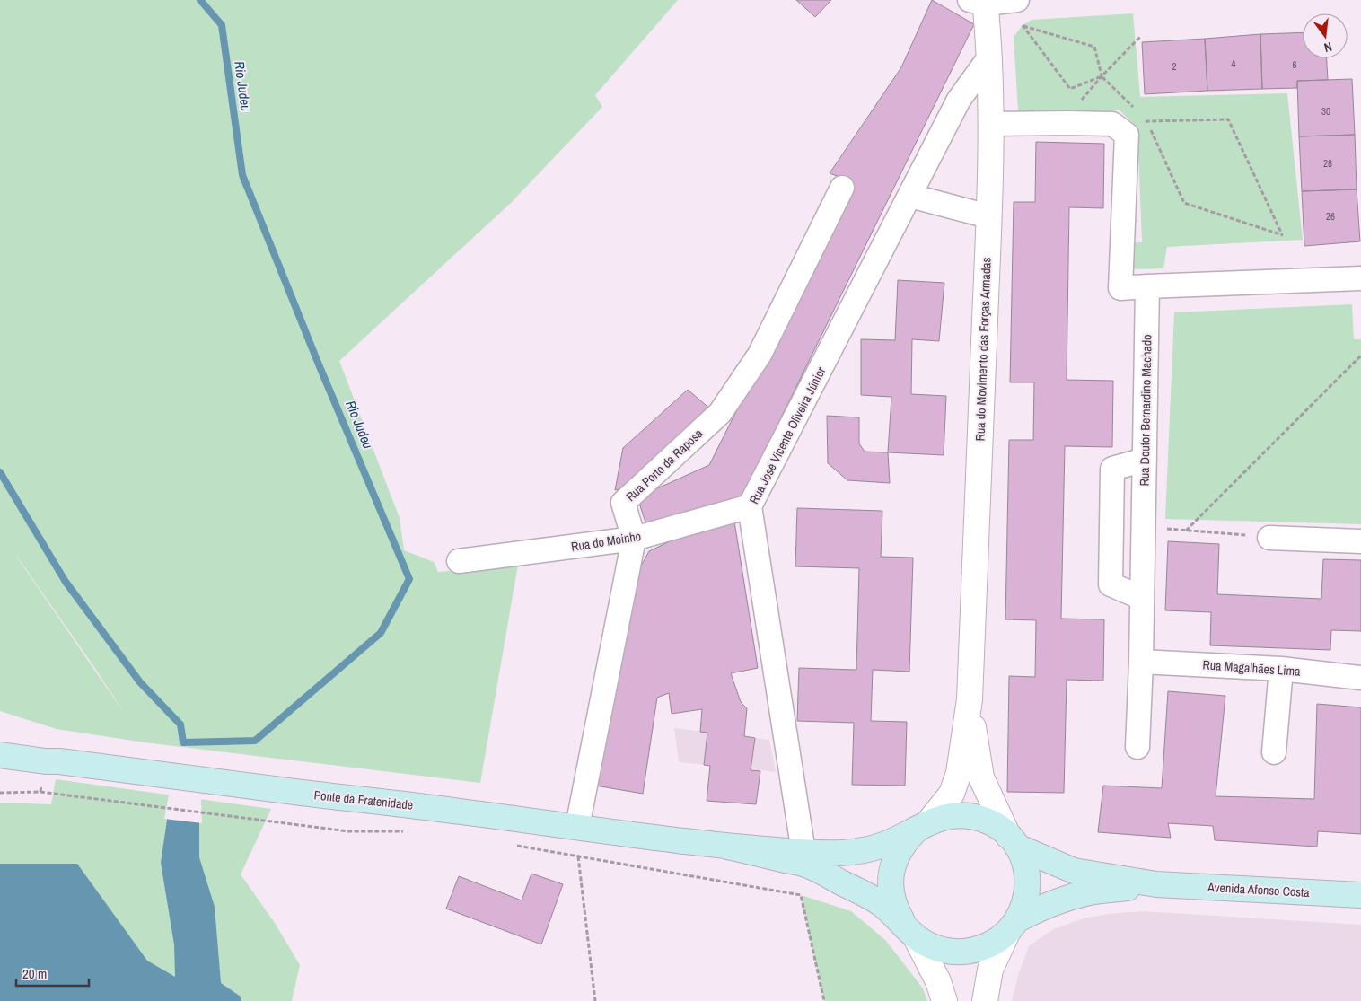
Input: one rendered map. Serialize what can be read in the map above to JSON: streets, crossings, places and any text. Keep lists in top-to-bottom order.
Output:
{
  "streets": {
    "main road": ["Ponte da Fratenidade", "Avenida Afonso Costa"],
    "street": [
      "Rua do Movimento das Forças Armadas",
      "Rua Doutor Bernardino Machado",
      "Rua José Vicente Oliveira Júnior",
      "Rua Porto da Raposa",
      "Rua do Moinho",
      "Rua Magalhães Lima"
    ]
  },
  "crossings": [
    ["Rua do Movimento das Forças Armadas", "Rua José Vicente Oliveira Júnior"],
    ["Rua Doutor Bernardino Machado", "Rua Magalhães Lima"],
    ["Rua José Vicente Oliveira Júnior", "Rua do Moinho"],
    ["Rua Porto da Raposa", "Rua do Moinho"],
    ["Rua Porto da Raposa", "Ponte da Fratenidade"]
  ],
  "water": ["Rio Judeu"],
  "house_numbers": [
    "4",
    "6",
    "2",
    "30",
    "28",
    "26"
  ],
  "scale_bar": "20 m",
  "north": "bottom"
}
